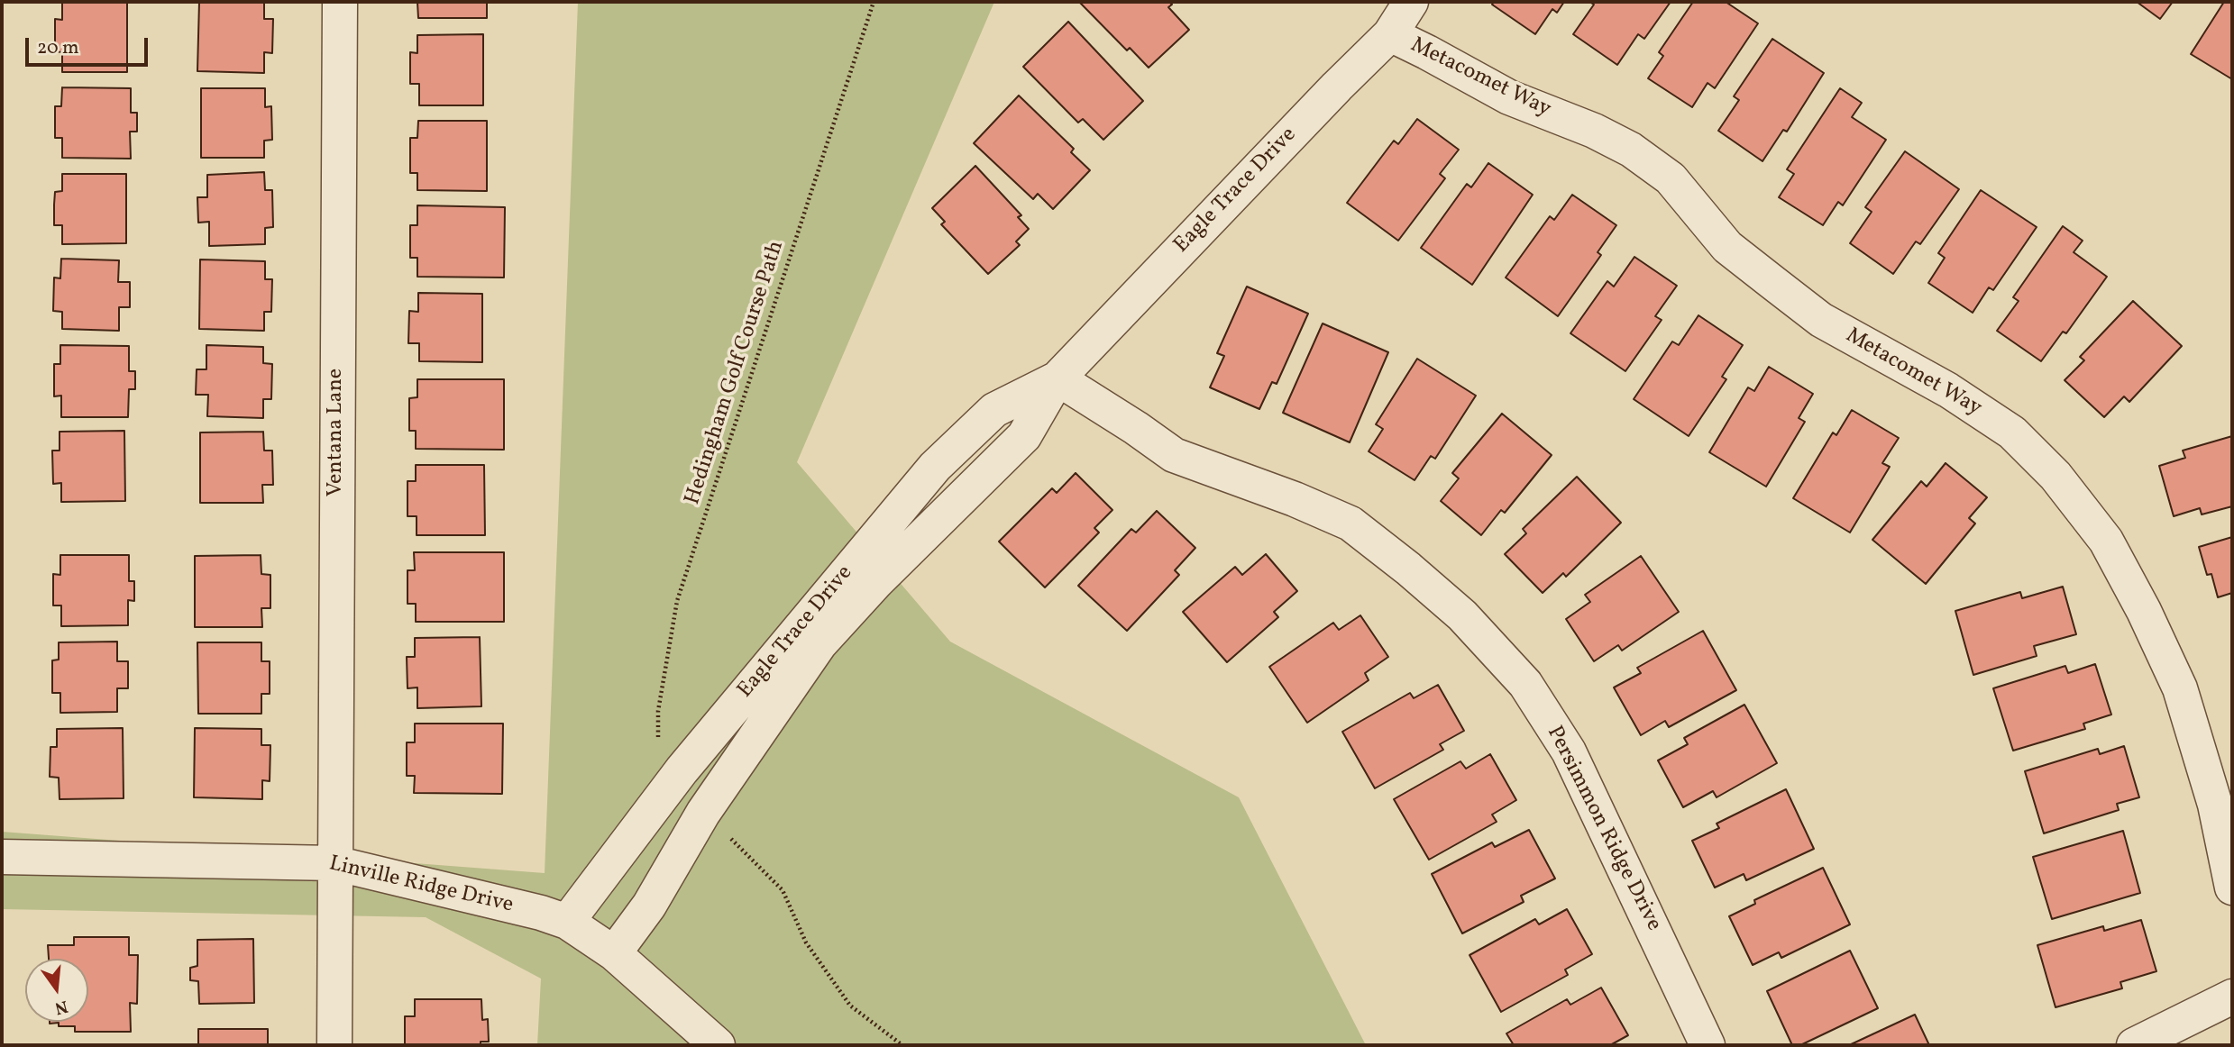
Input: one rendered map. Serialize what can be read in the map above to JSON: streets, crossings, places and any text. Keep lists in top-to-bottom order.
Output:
{
  "streets": {
    "street": [
      "Metacomet Way",
      "Eagle Trace Drive",
      "Ventana Lane",
      "Persimmon Ridge Drive",
      "Linville Ridge Drive"
    ],
    "path": ["Hedingham Golf Course Path"]
  },
  "crossings": [
    ["Metacomet Way", "Eagle Trace Drive"],
    ["Eagle Trace Drive", "Persimmon Ridge Drive"],
    ["Eagle Trace Drive", "Linville Ridge Drive"],
    ["Ventana Lane", "Linville Ridge Drive"]
  ],
  "scale_bar": "20 m",
  "north": "bottom"
}
